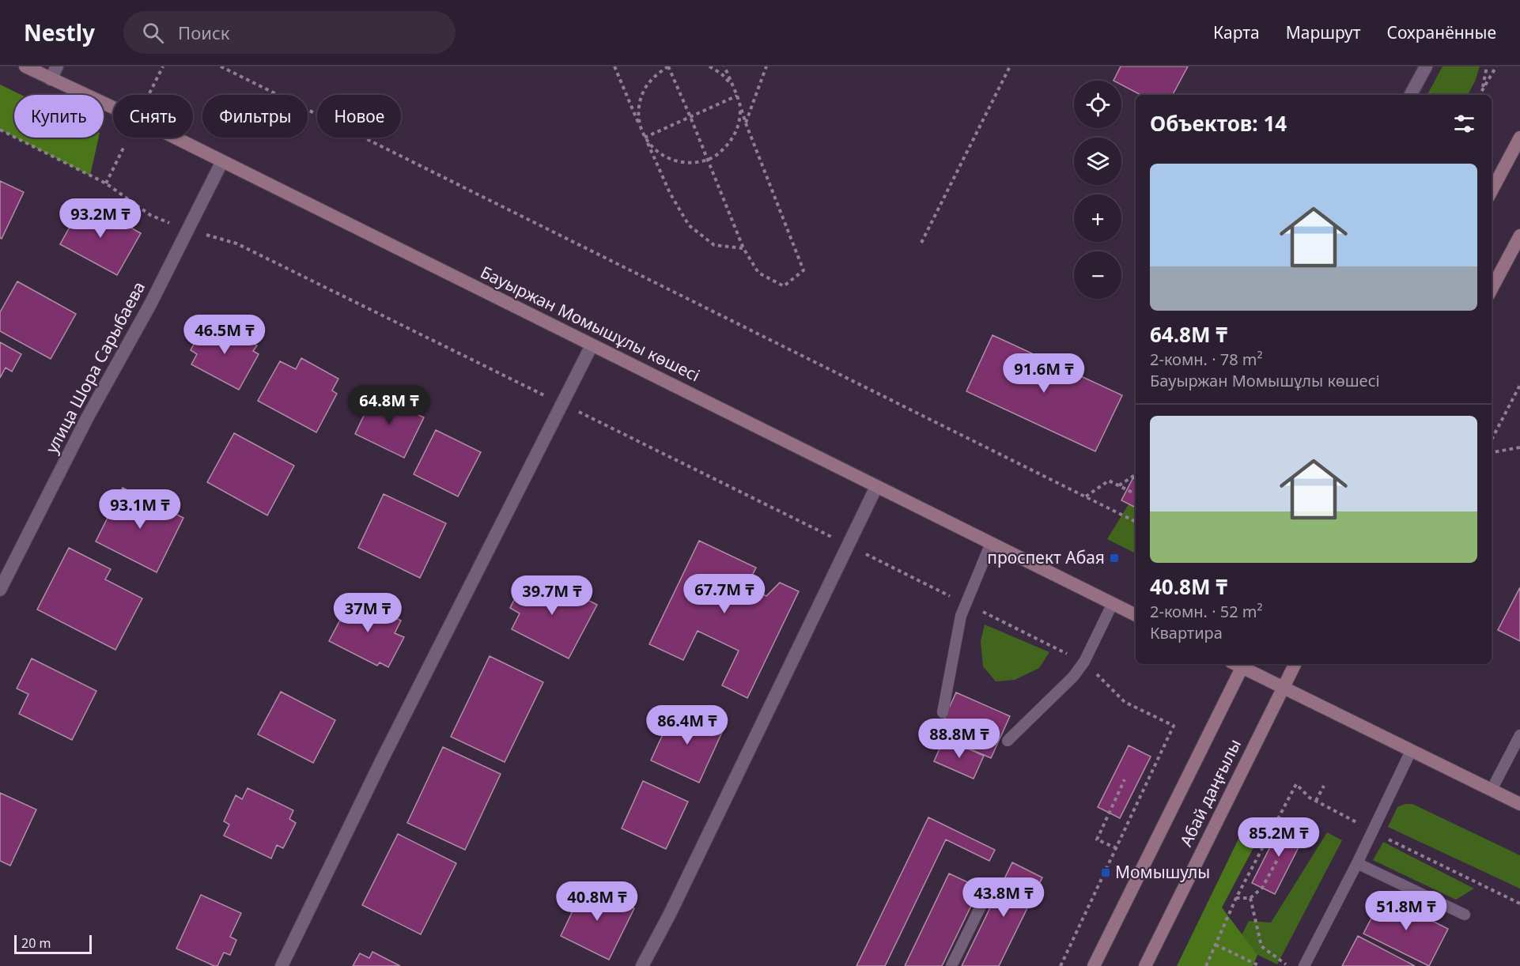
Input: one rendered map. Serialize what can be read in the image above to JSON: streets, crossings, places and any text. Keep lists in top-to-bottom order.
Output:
{
  "streets": {
    "main road": ["Бауыржан Момышұлы көшесі", "Абай даңғылы"],
    "street": ["улица Шора Сарыбаева"]
  },
  "crossings": [
    ["Бауыржан Момышұлы көшесі", "улица Шора Сарыбаева"]
  ],
  "places": {
    "transit": ["проспект Абая", "Момышулы"]
  },
  "scale_bar": "20 m",
  "page": {
    "header": "Nestly",
    "search": "Поиск",
    "nav": ["Карта", "Маршрут", "Сохранённые"],
    "map_buttons": ["+", "−"],
    "chip": [
      "Купить",
      "Снять",
      "Фильтры",
      "Новое"
    ],
    "heading": "Объектов: 14",
    "list": [
      {
        "name": "64.8M ₸",
        "note": "2-комн. · 78 m² · Бауыржан Момышұлы көшесі"
      },
      {
        "name": "40.8M ₸",
        "note": "2-комн. · 52 m² · Квартира"
      }
    ],
    "price": [
      "93.2M ₸",
      "46.5M ₸",
      "91.6M ₸",
      "64.8M ₸",
      "93.1M ₸",
      "67.7M ₸",
      "39.7M ₸",
      "37M ₸",
      "86.4M ₸",
      "88.8M ₸",
      "85.2M ₸",
      "43.8M ₸",
      "40.8M ₸",
      "51.8M ₸"
    ],
    "scale": "20 m"
  }
}
